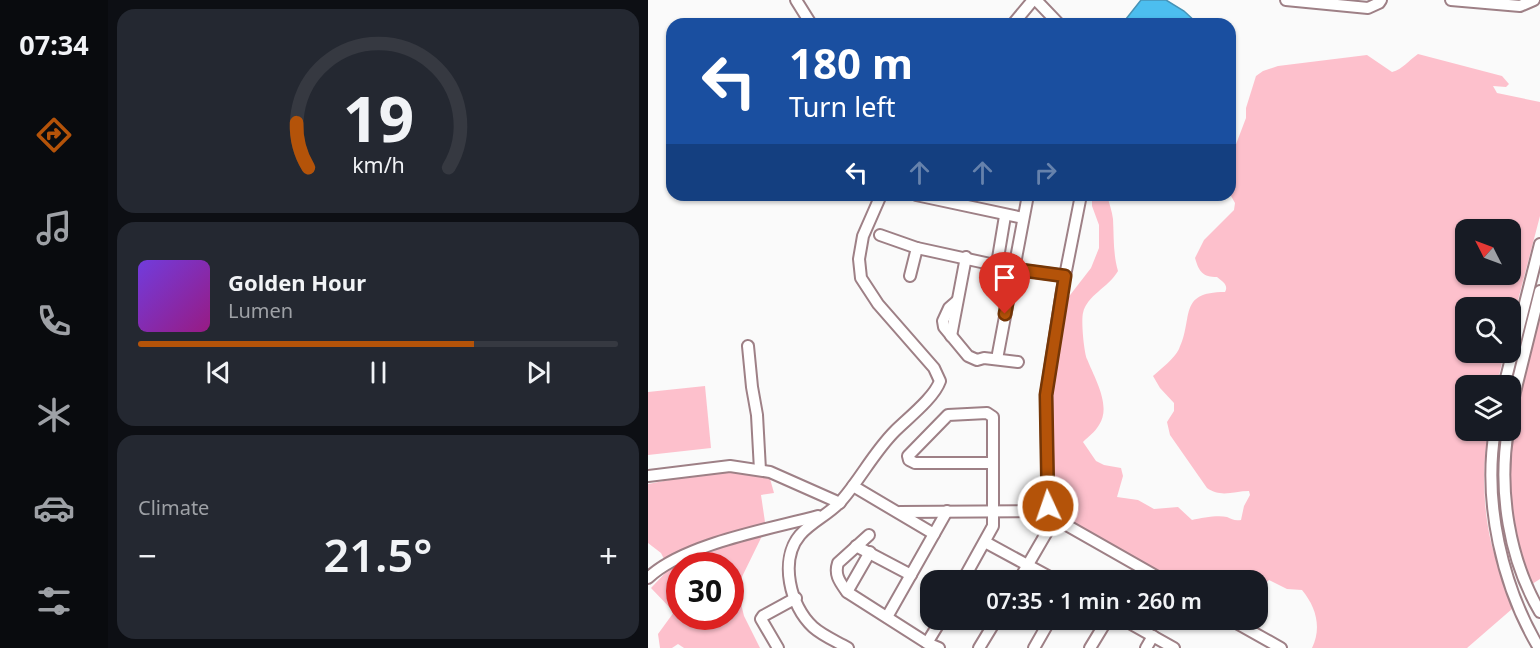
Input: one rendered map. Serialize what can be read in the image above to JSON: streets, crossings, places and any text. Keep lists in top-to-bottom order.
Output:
{
  "north": "top left",
  "page": {
    "tabs": "07:34",
    "turn": ["180 m", "Turn left"],
    "song": ["Golden Hour", "Lumen"],
    "tile": "Climate",
    "heat": ["−", "21.5°", "+"],
    "limit": "30",
    "trip": "07:35 · 1 min · 260 m",
    "gauge": ["19", "km/h"]
  }
}
